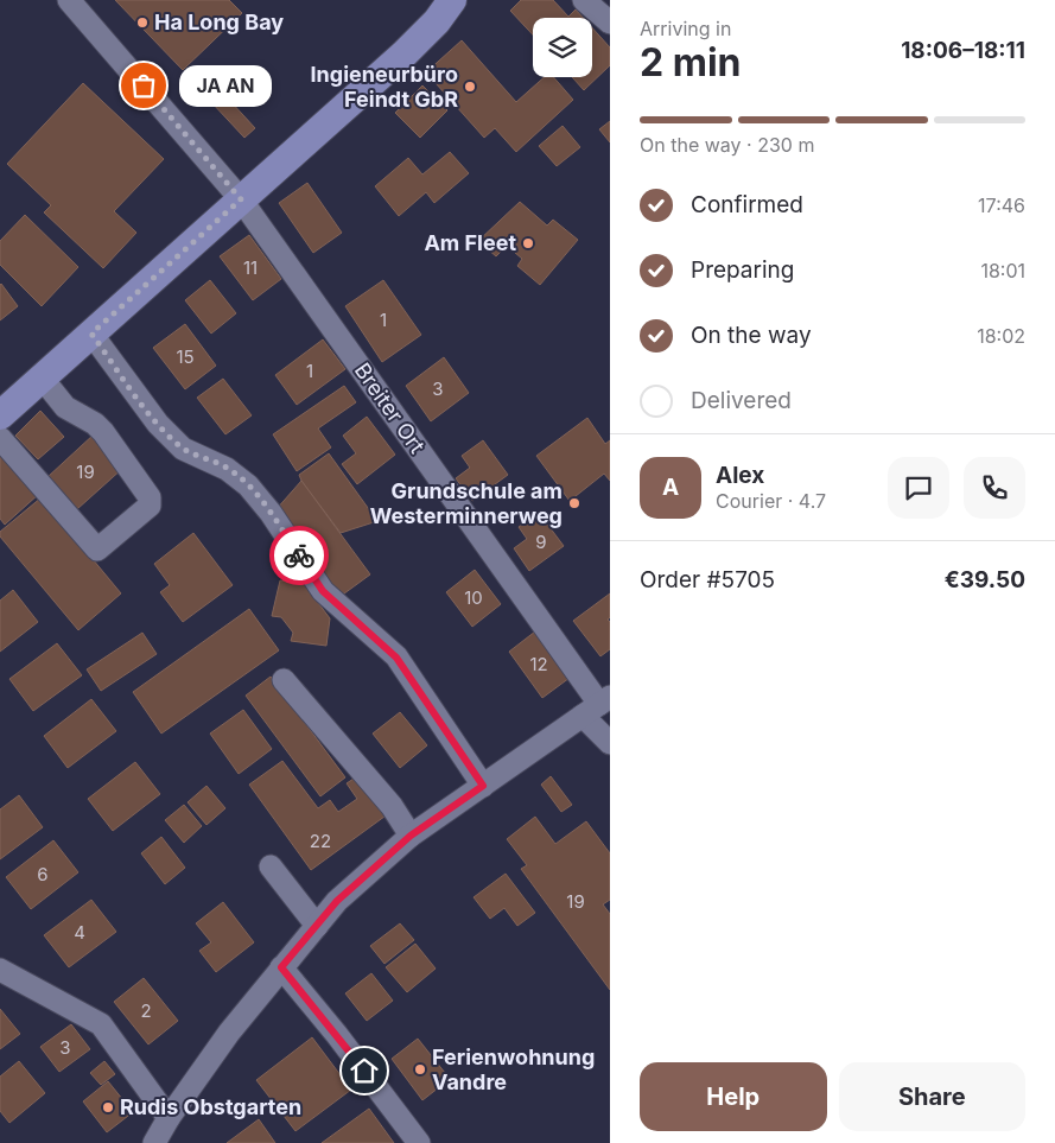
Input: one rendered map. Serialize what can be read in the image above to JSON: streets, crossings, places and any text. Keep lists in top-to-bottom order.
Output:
{
  "streets": {
    "street": ["Breiter Ort"]
  },
  "places": [
    "Ha Long Bay",
    "JA AN",
    "Ingieneurbüro Feindt GbR",
    "Am Fleet",
    "Grundschule am Westerminnerweg",
    "Ferienwohnung Vandre",
    "Rudis Obstgarten"
  ],
  "house_numbers": [
    "11",
    "1",
    "15",
    "1",
    "3",
    "19",
    "9",
    "10",
    "12",
    "22",
    "6",
    "19",
    "4",
    "2",
    "3"
  ],
  "page": {
    "heading": ["2 min", "Arriving in", "18:06–18:11"],
    "panel": [
      "Alex",
      "Courier · 4.7",
      "Order #5705",
      "€39.50"
    ],
    "bubble": "JA AN",
    "bar": "On the way · 230 m",
    "list": [
      ["Confirmed", "17:46"],
      ["Preparing", "18:01"],
      ["On the way", "18:02"],
      "Delivered"
    ],
    "round": "A",
    "buttons": ["Help", "Share"]
  }
}
